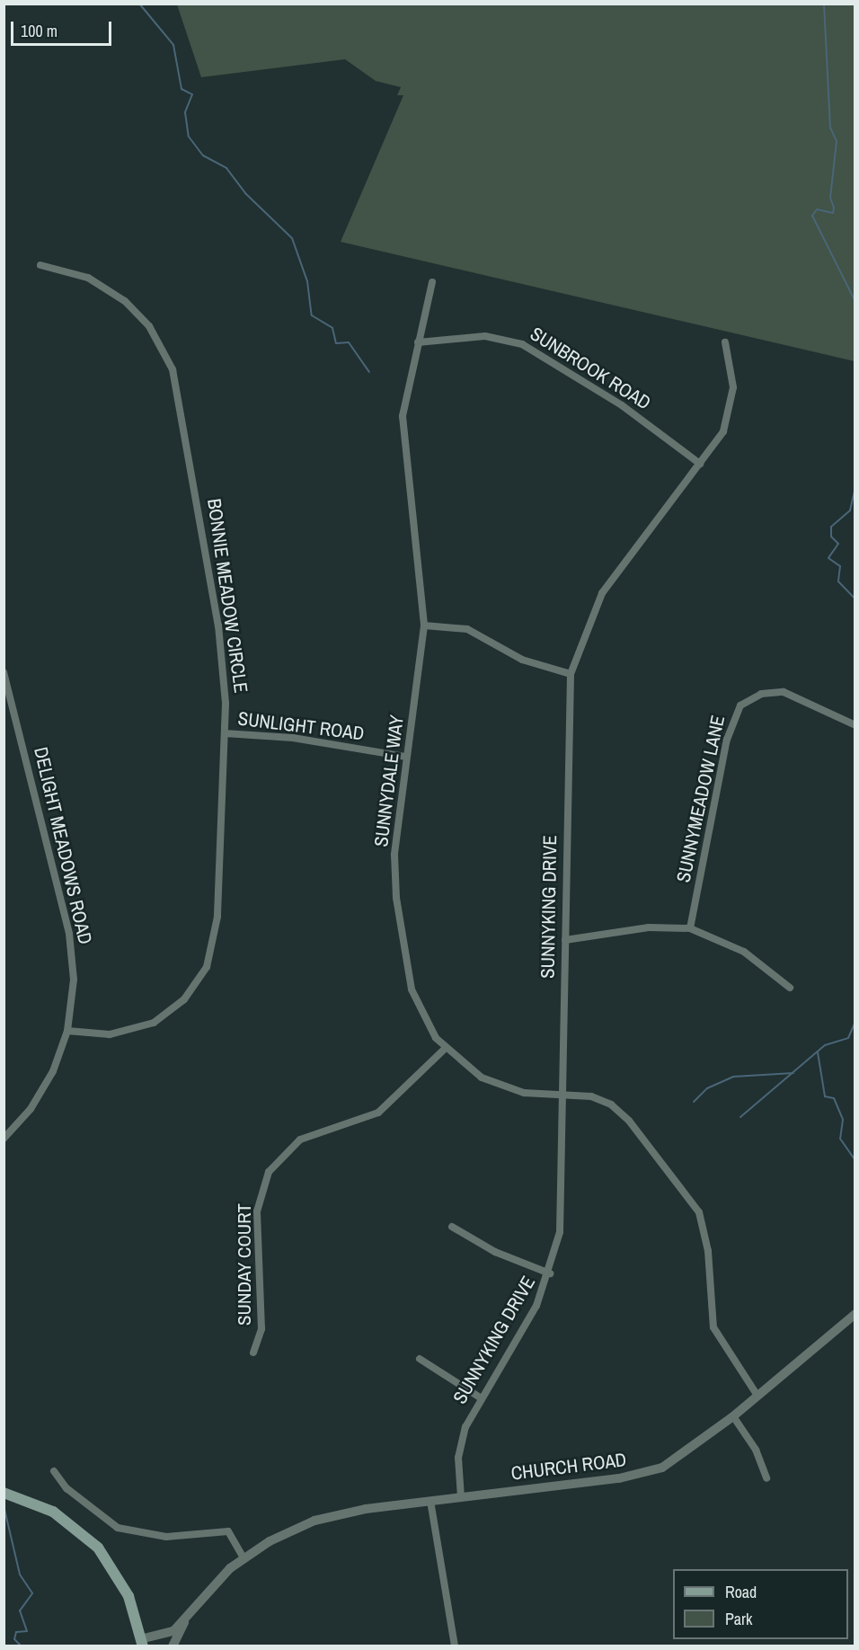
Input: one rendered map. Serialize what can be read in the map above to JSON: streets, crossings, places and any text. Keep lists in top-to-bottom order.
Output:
{
  "streets": {
    "street": [
      "SUNBROOK ROAD",
      "BONNIE MEADOW CIRCLE",
      "SUNLIGHT ROAD",
      "SUNNYDALE WAY",
      "SUNNYMEADOW LANE",
      "DELIGHT MEADOWS ROAD",
      "SUNNYKING DRIVE",
      "SUNDAY COURT",
      "CHURCH ROAD"
    ]
  },
  "crossings": [
    ["SUNBROOK ROAD", "SUNNYDALE WAY"],
    ["SUNBROOK ROAD", "SUNNYKING DRIVE"],
    ["BONNIE MEADOW CIRCLE", "SUNLIGHT ROAD"],
    ["BONNIE MEADOW CIRCLE", "DELIGHT MEADOWS ROAD"],
    ["SUNLIGHT ROAD", "SUNNYDALE WAY"],
    ["SUNNYDALE WAY", "SUNNYKING DRIVE"],
    ["SUNNYDALE WAY", "SUNDAY COURT"],
    ["SUNNYDALE WAY", "CHURCH ROAD"],
    ["SUNNYKING DRIVE", "CHURCH ROAD"]
  ],
  "legend": ["Road", "Park"],
  "scale_bar": "100 m"
}
